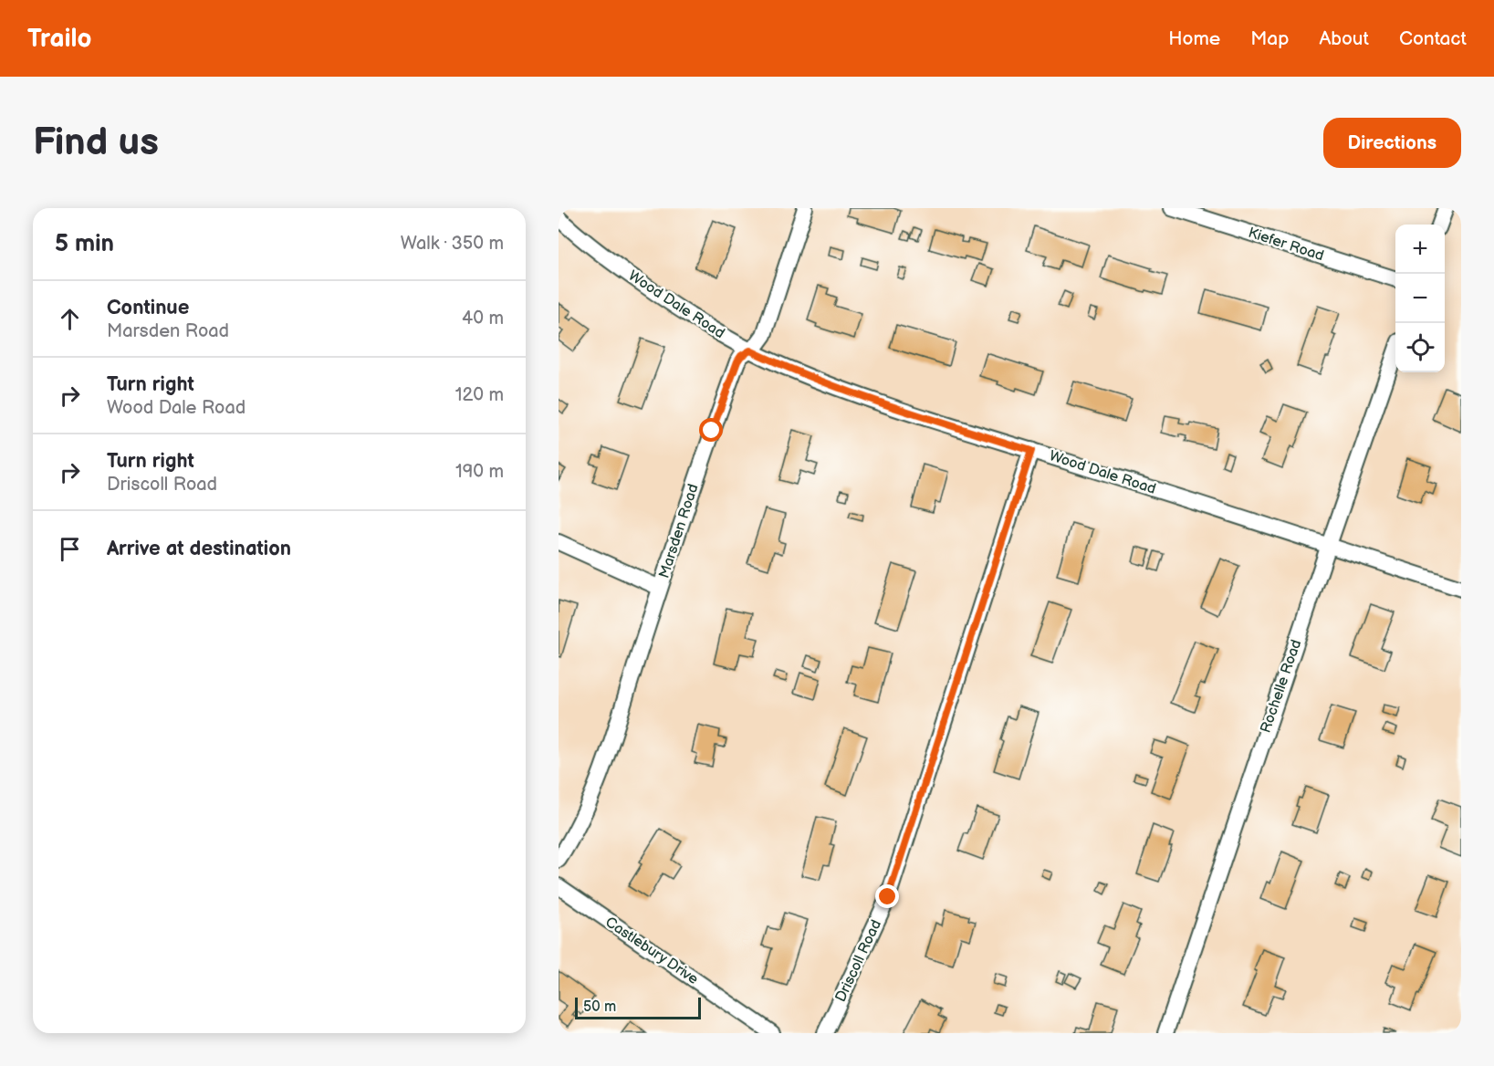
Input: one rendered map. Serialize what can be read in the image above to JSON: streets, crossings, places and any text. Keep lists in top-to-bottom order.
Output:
{
  "streets": {
    "street": [
      "Kiefer Road",
      "Wood Dale Road",
      "Marsden Road",
      "Rochelle Road",
      "Castlebury Drive",
      "Driscoll Road"
    ]
  },
  "crossings": [
    ["Wood Dale Road", "Marsden Road"],
    ["Wood Dale Road", "Rochelle Road"],
    ["Wood Dale Road", "Driscoll Road"]
  ],
  "scale_bar": "50 m",
  "page": {
    "header": "Trailo",
    "nav": [
      "Home",
      "Map",
      "About",
      "Contact"
    ],
    "buttons": "Directions",
    "title": "Find us",
    "heading": ["5 min", "Walk · 350 m"],
    "map_buttons": ["+", "−"],
    "list": [
      ["Continue", "Marsden Road", "40 m"],
      ["Turn right", "Wood Dale Road", "120 m"],
      ["Turn right", "Driscoll Road", "190 m"],
      "Arrive at destination"
    ],
    "scale": "50 m"
  }
}
